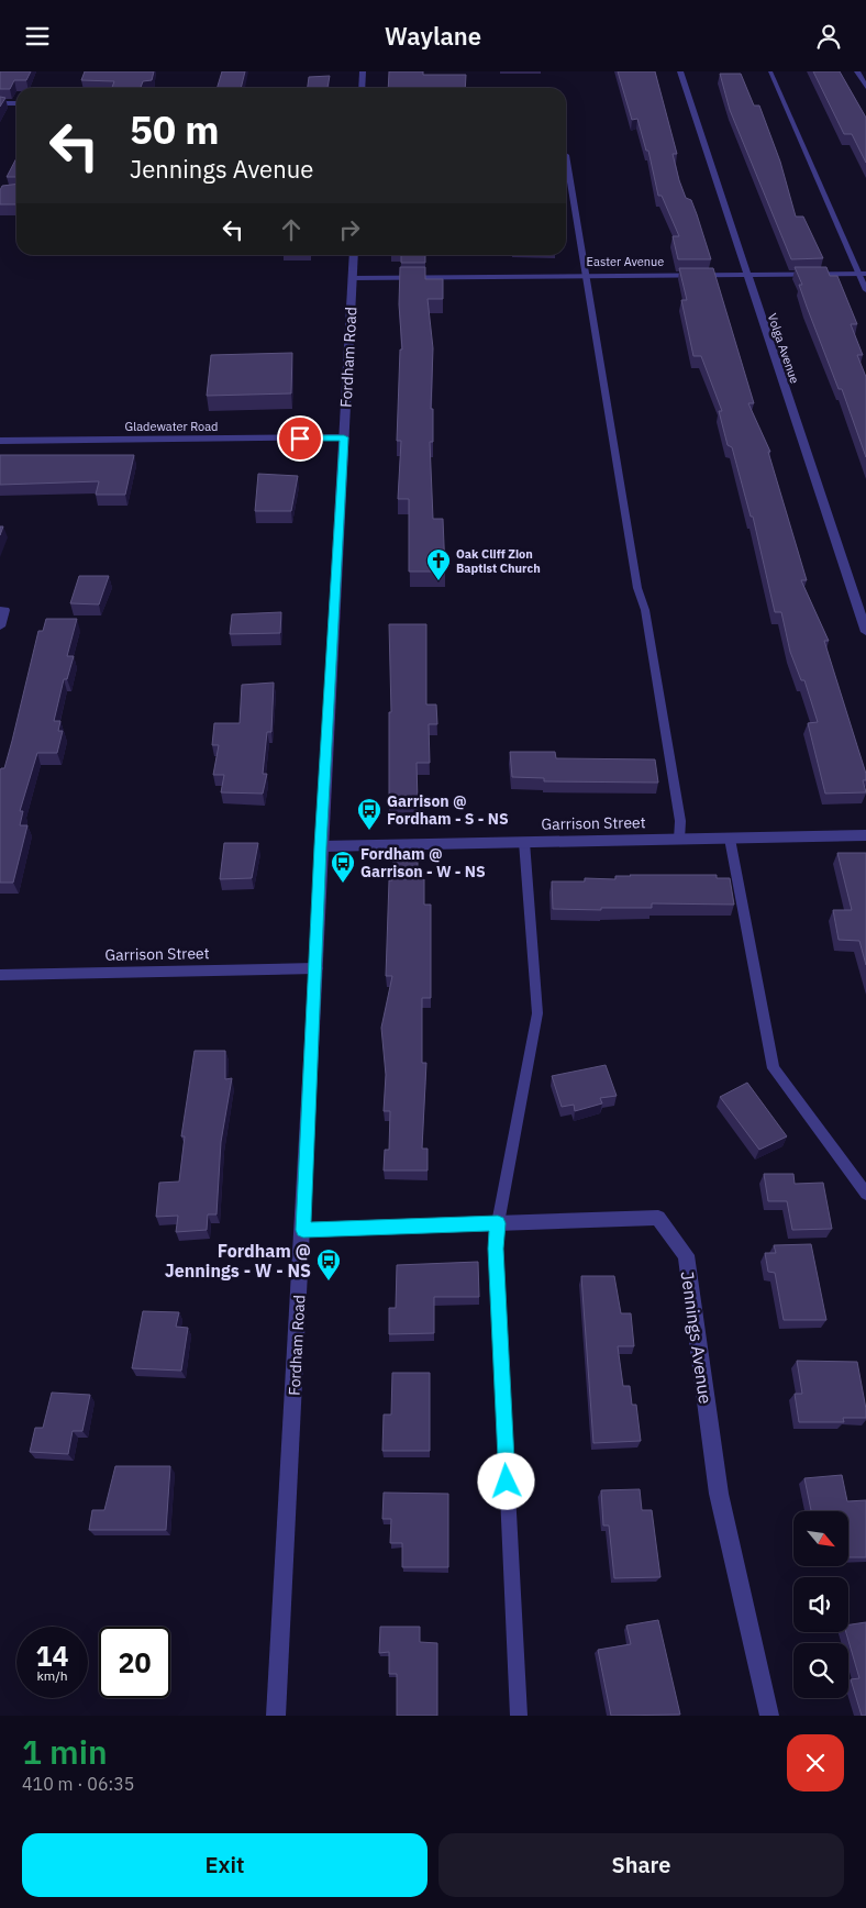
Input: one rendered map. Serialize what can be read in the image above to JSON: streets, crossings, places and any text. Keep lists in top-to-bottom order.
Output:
{
  "streets": {
    "street": [
      "Easter Avenue",
      "Volga Avenue",
      "Fordham Road",
      "Gladewater Road",
      "Garrison Street",
      "Jennings Avenue"
    ]
  },
  "crossings": [
    ["Easter Avenue", "Volga Avenue"],
    ["Easter Avenue", "Fordham Road"],
    ["Fordham Road", "Gladewater Road"],
    ["Fordham Road", "Garrison Street"],
    ["Fordham Road", "Jennings Avenue"]
  ],
  "places": {
    "church": ["Oak Cliff Zion Baptist Church"],
    "bus stop": ["Garrison @ Fordham - S - NS", "Fordham @ Garrison - W - NS", "Fordham @ Jennings - W - NS"]
  },
  "north": "bottom right",
  "page": {
    "header": "Waylane",
    "turn": ["50 m", "Jennings Avenue"],
    "speed": "14 km/h",
    "limit": "20",
    "heading": ["1 min", "410 m · 06:35"],
    "buttons": ["Exit", "Share"]
  }
}
